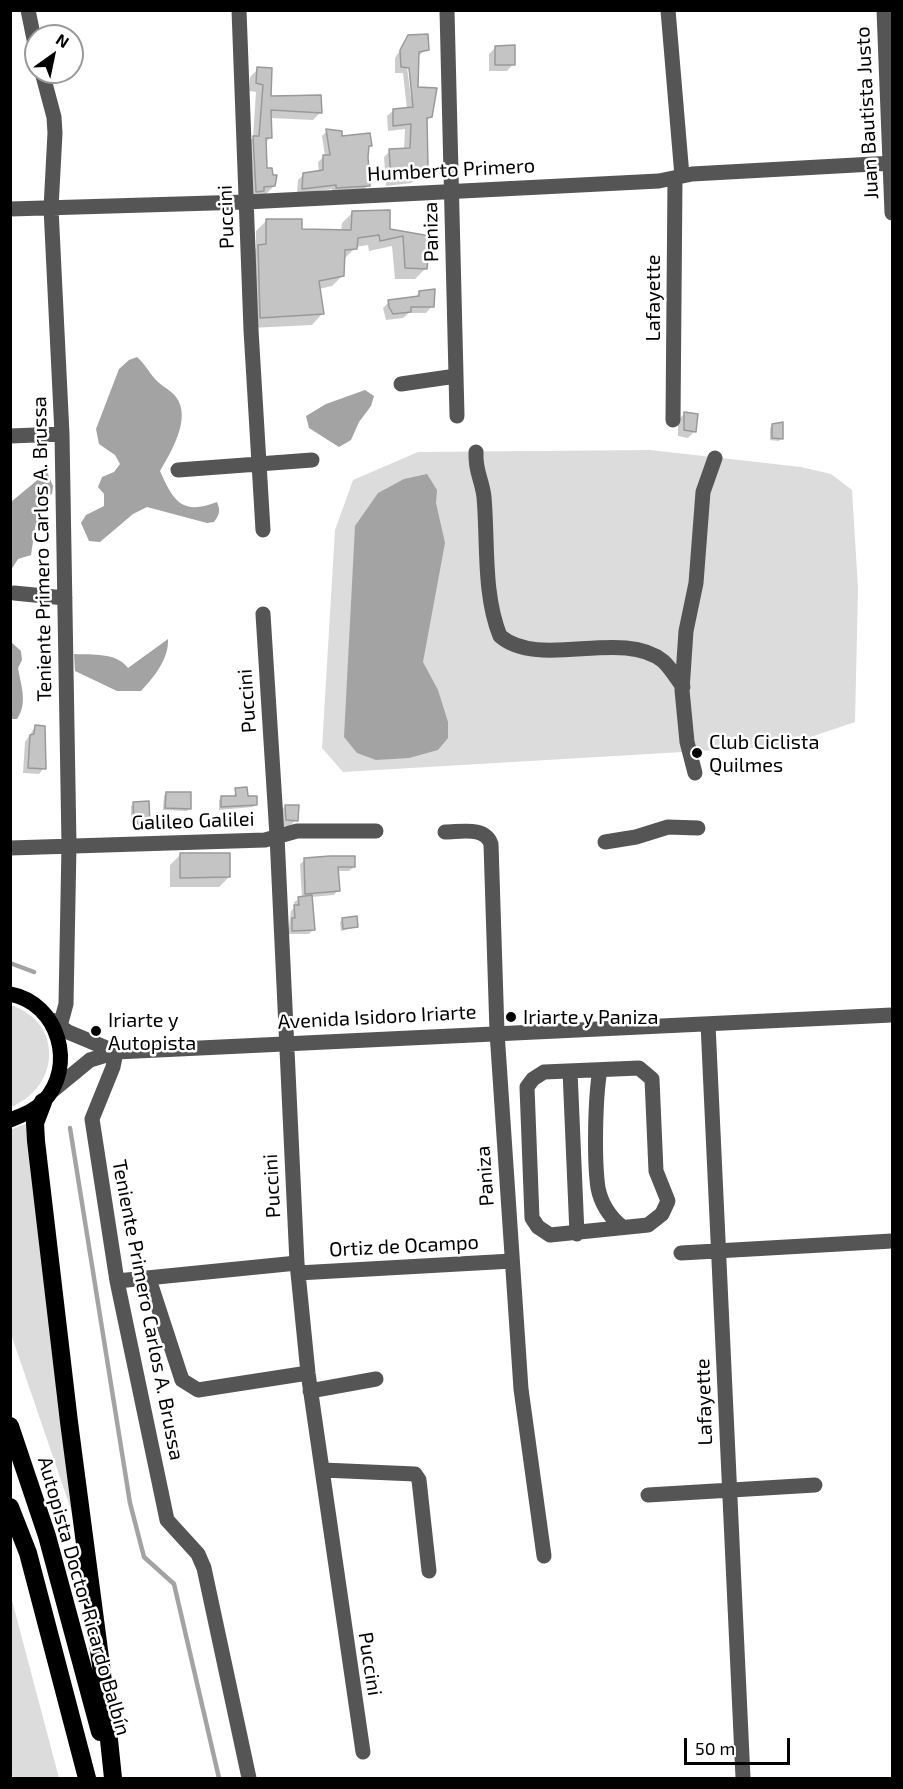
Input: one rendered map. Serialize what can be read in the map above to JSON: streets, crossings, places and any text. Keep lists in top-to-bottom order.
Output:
{
  "streets": {
    "highway": ["Autopista Doctor Ricardo Balbín"],
    "street": [
      "Juan Bautista Justo",
      "Humberto Primero",
      "Puccini",
      "Paniza",
      "Lafayette",
      "Teniente Primero Carlos A. Brussa",
      "Galileo Galilei",
      "Avenida Isidoro Iriarte",
      "Ortiz de Ocampo"
    ]
  },
  "crossings": [
    ["Juan Bautista Justo", "Humberto Primero"],
    ["Humberto Primero", "Puccini"],
    ["Humberto Primero", "Paniza"],
    ["Humberto Primero", "Lafayette"],
    ["Humberto Primero", "Teniente Primero Carlos A. Brussa"],
    ["Puccini", "Galileo Galilei"],
    ["Puccini", "Avenida Isidoro Iriarte"],
    ["Puccini", "Ortiz de Ocampo"],
    ["Paniza", "Avenida Isidoro Iriarte"],
    ["Paniza", "Ortiz de Ocampo"],
    ["Lafayette", "Avenida Isidoro Iriarte"],
    ["Teniente Primero Carlos A. Brussa", "Galileo Galilei"],
    ["Teniente Primero Carlos A. Brussa", "Avenida Isidoro Iriarte"],
    ["Teniente Primero Carlos A. Brussa", "Ortiz de Ocampo"]
  ],
  "places": ["Club Ciclista Quilmes", "Iriarte y Paniza", "Iriarte y Autopista"],
  "scale_bar": "50 m",
  "north": "top right"
}
